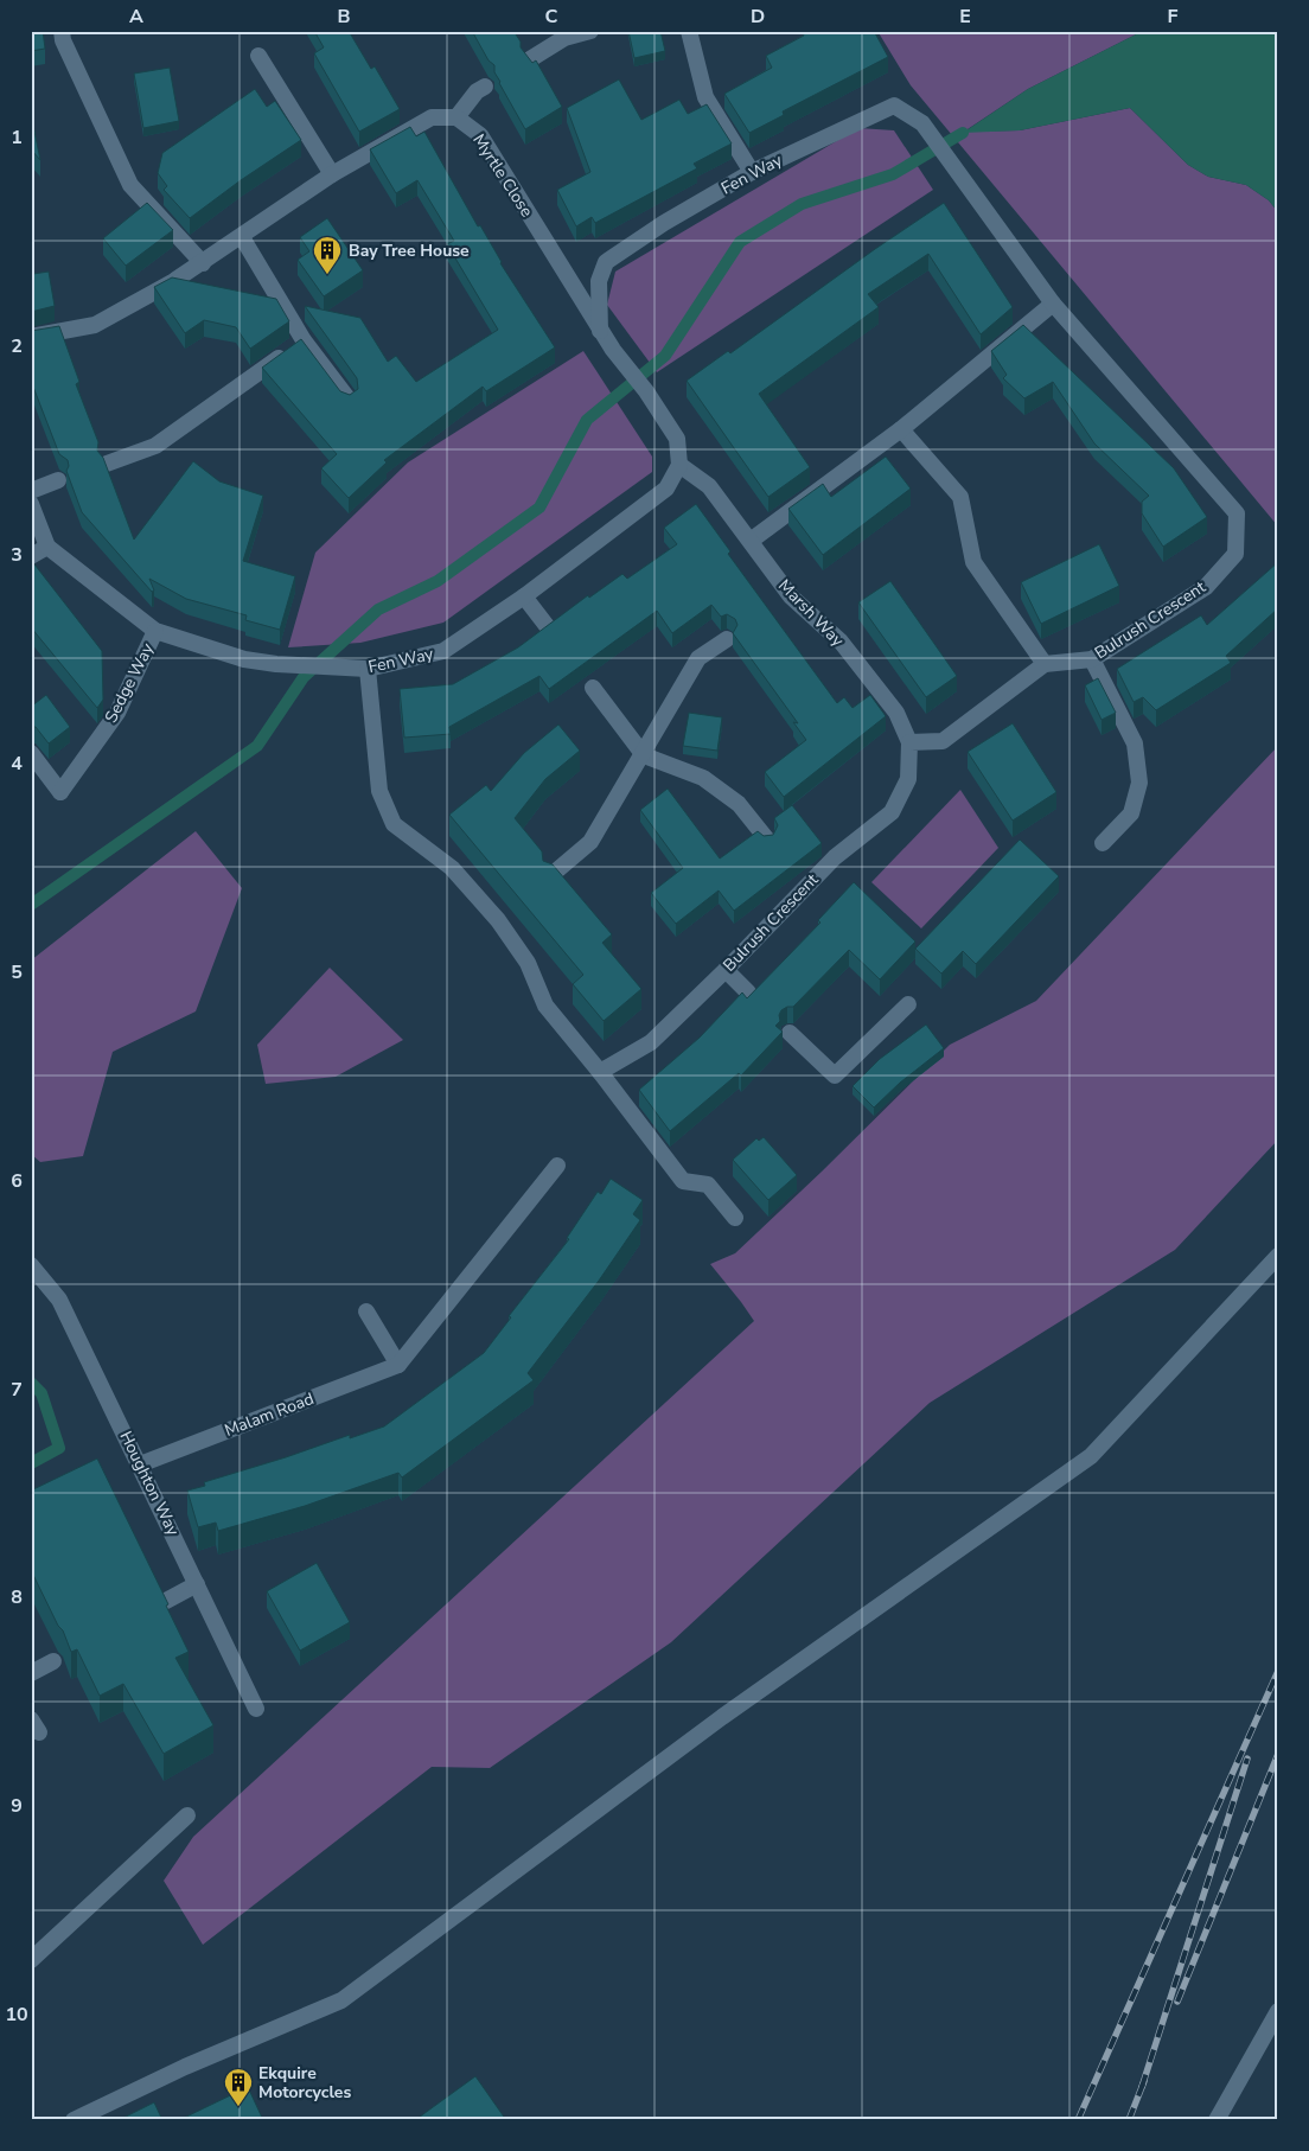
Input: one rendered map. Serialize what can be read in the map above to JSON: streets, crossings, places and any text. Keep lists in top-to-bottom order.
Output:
{
  "streets": {
    "street": [
      "Fen Way",
      "Myrtle Close",
      "Marsh Way",
      "Bulrush Crescent",
      "Sedge Way",
      "Malam Road",
      "Houghton Way"
    ]
  },
  "crossings": [
    ["Fen Way", "Myrtle Close"],
    ["Fen Way", "Marsh Way"],
    ["Fen Way", "Bulrush Crescent"],
    ["Fen Way", "Sedge Way"],
    ["Myrtle Close", "Marsh Way"],
    ["Marsh Way", "Bulrush Crescent"],
    ["Malam Road", "Houghton Way"]
  ],
  "places": {
    "building": ["Bay Tree House", "Ekquire Motorcycles"]
  },
  "grid": {
    "columns": [
      "A",
      "B",
      "C",
      "D",
      "E",
      "F"
    ],
    "rows": [
      "1",
      "2",
      "3",
      "4",
      "5",
      "6",
      "7",
      "8",
      "9",
      "10"
    ]
  }
}
